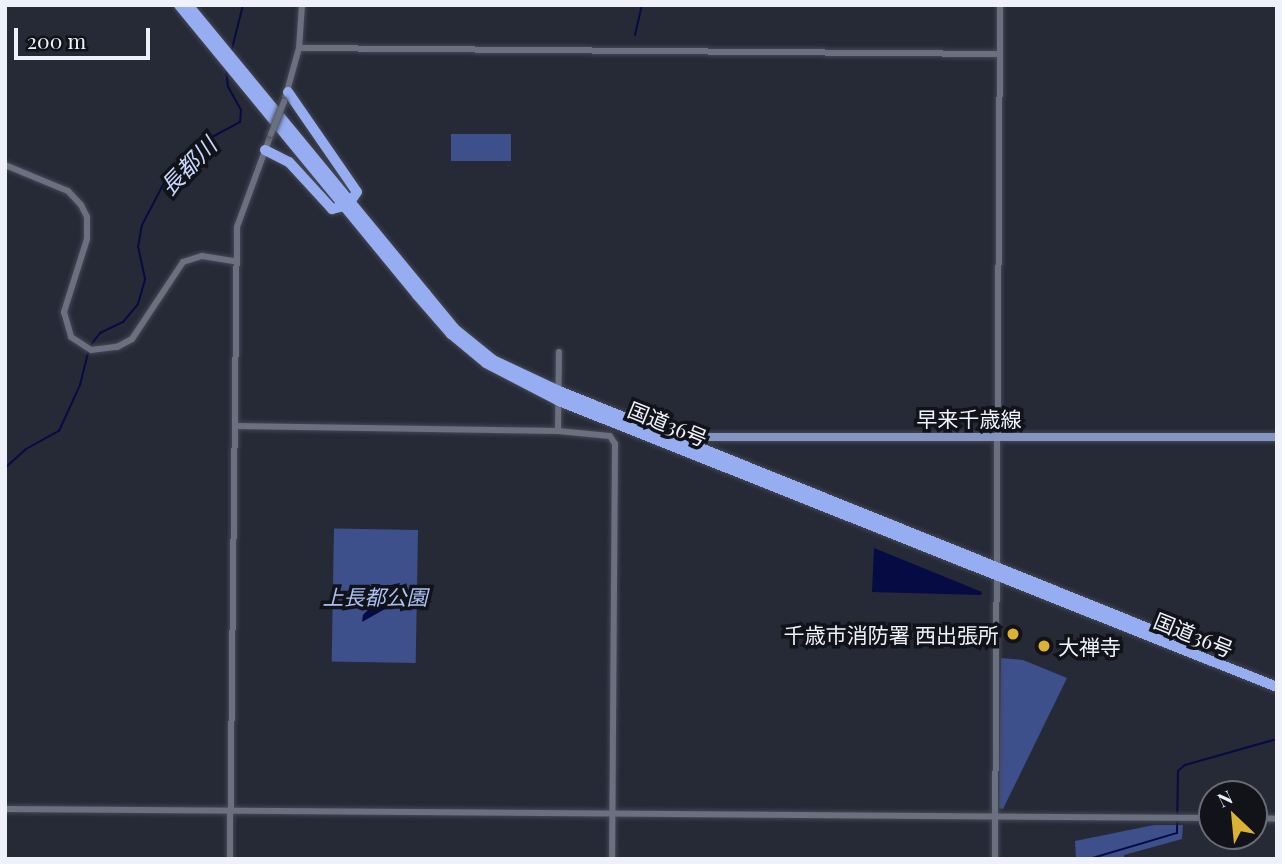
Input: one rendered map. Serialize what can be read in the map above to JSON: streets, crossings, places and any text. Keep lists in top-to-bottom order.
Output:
{
  "streets": {
    "highway": ["国道36号"],
    "main road": ["早来千歳線"]
  },
  "crossings": [
    ["早来千歳線", "国道36号"]
  ],
  "water": ["長都川"],
  "parks": ["上長都公園"],
  "places": ["千歳市消防署 西出張所", "大禅寺"],
  "scale_bar": "200 m",
  "north": "top left"
}
